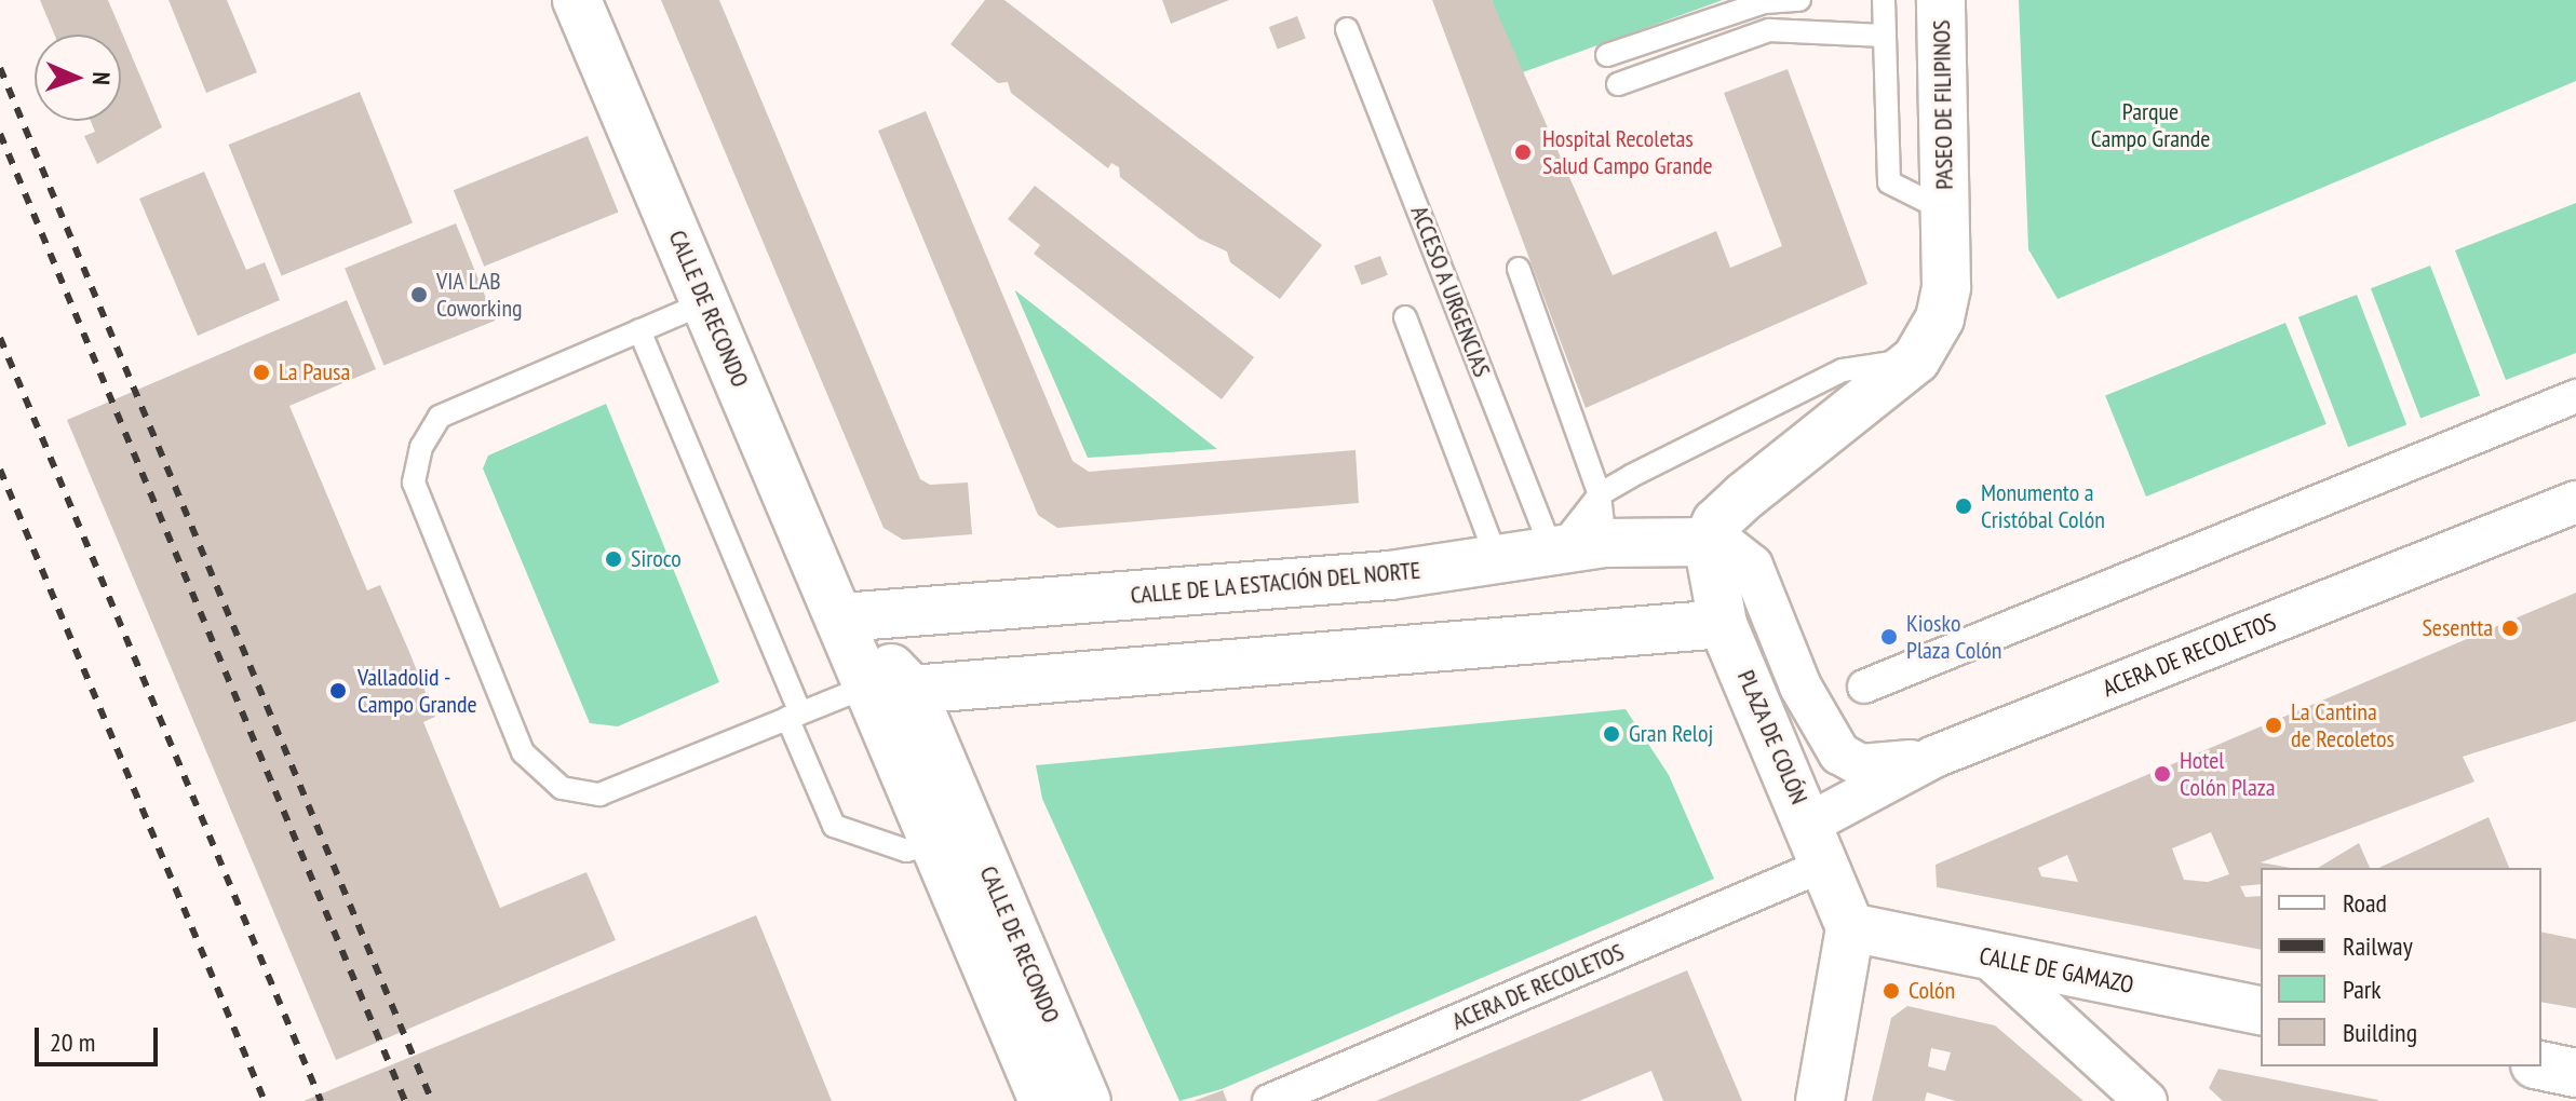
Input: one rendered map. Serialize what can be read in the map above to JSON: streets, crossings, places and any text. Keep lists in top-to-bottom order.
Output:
{
  "streets": {
    "street": [
      "PASEO DE FILIPINOS",
      "CALLE DE RECONDO",
      "CALLE DE LA ESTACIÓN DEL NORTE",
      "ACERA DE RECOLETOS",
      "PLAZA DE COLÓN",
      "CALLE DE GAMAZO"
    ],
    "lane": ["ACCESO A URGENCIAS"]
  },
  "crossings": [
    ["ACCESO A URGENCIAS", "CALLE DE LA ESTACIÓN DEL NORTE"],
    ["CALLE DE RECONDO", "CALLE DE LA ESTACIÓN DEL NORTE"],
    ["CALLE DE LA ESTACIÓN DEL NORTE", "PLAZA DE COLÓN"],
    ["ACERA DE RECOLETOS", "PLAZA DE COLÓN"],
    ["PLAZA DE COLÓN", "CALLE DE GAMAZO"]
  ],
  "parks": ["Parque Campo Grande"],
  "places": [
    "Hospital Recoletas Salud Campo Grande",
    "VIA LAB Coworking",
    "La Pausa",
    "Monumento a Cristóbal Colón",
    "Siroco",
    "Sesentta",
    "Kiosko Plaza Colón",
    "Valladolid - Campo Grande",
    "La Cantina de Recoletos",
    "Gran Reloj",
    "Hotel Colón Plaza",
    "Colón"
  ],
  "legend": [
    "Road",
    "Railway",
    "Park",
    "Building"
  ],
  "scale_bar": "20 m",
  "north": "right"
}
